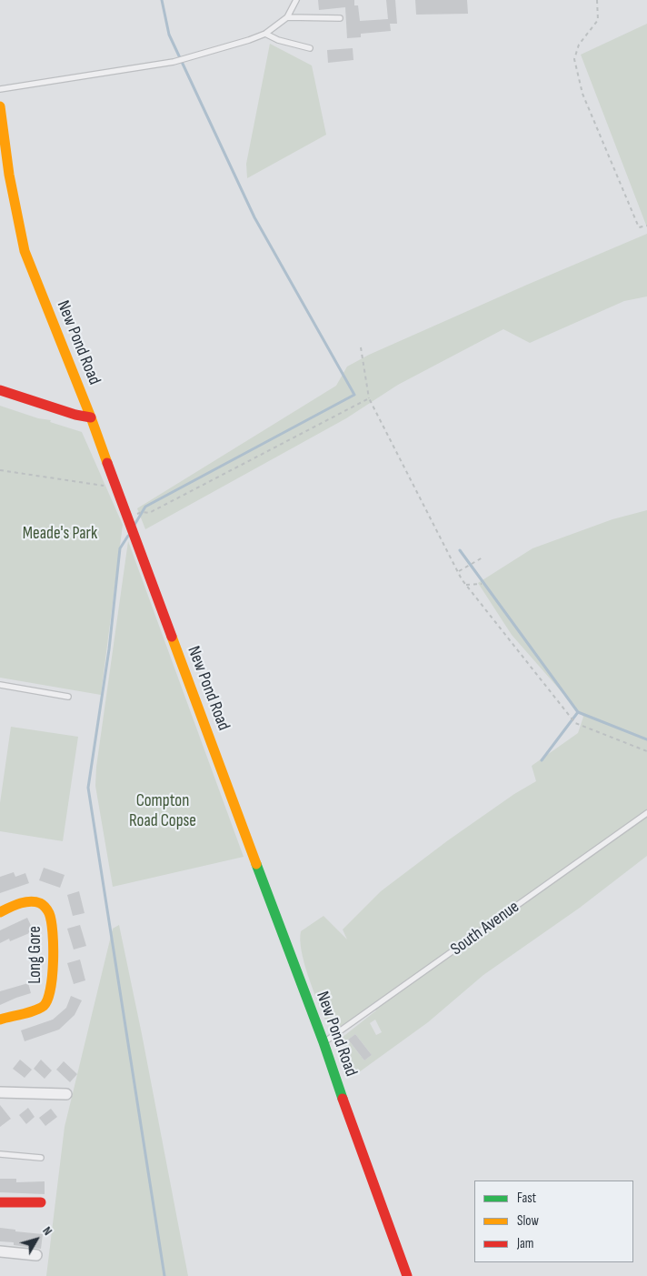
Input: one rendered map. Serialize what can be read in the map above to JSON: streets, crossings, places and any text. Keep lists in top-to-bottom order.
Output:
{
  "streets": {
    "main road": ["New Pond Road", "Long Gore"],
    "lane": ["South Avenue"]
  },
  "crossings": [
    ["New Pond Road", "South Avenue"]
  ],
  "parks": ["Meade's Park", "Compton Road Copse"],
  "legend": ["Fast", "Slow", "Jam"],
  "north": "top right"
}
